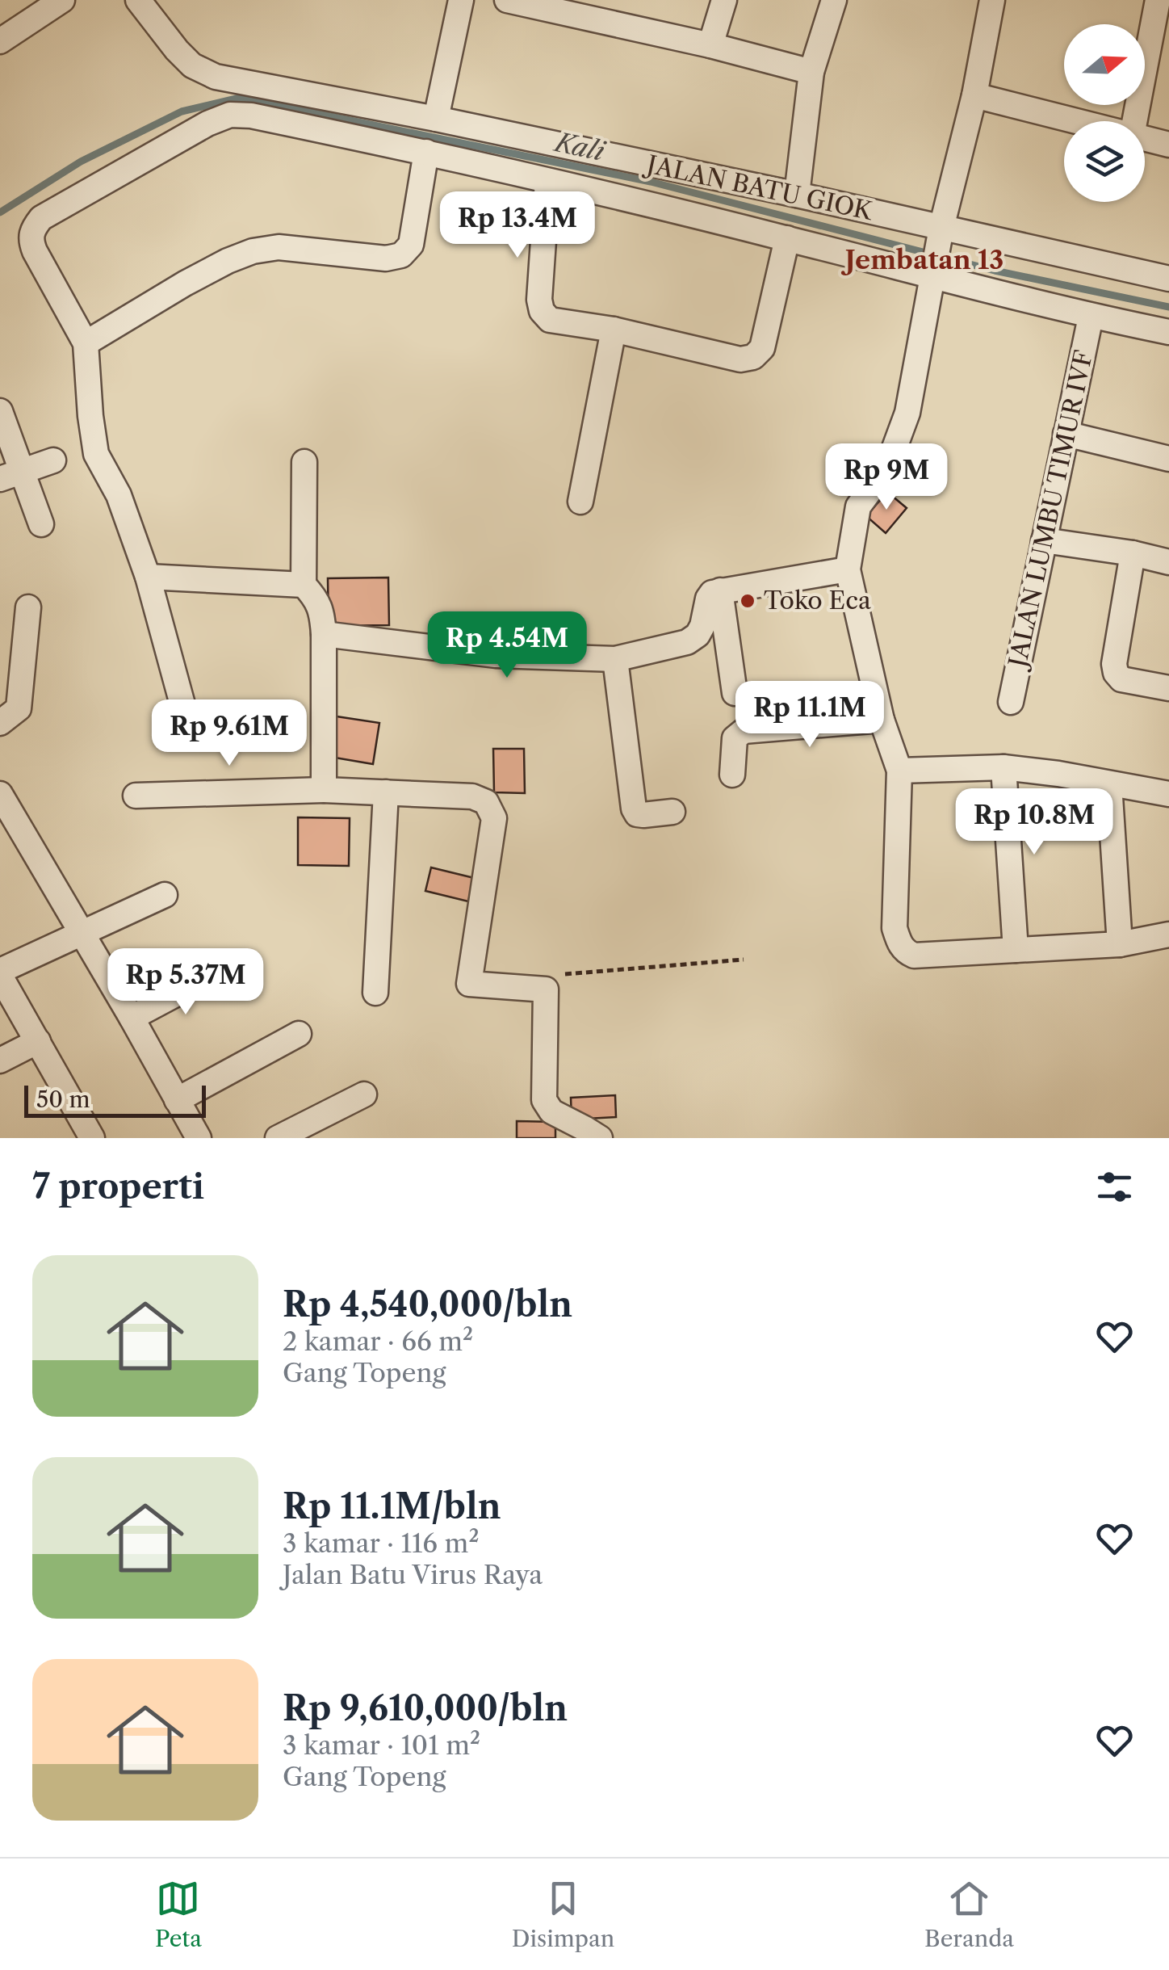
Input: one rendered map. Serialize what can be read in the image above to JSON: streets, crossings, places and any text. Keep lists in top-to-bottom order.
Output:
{
  "streets": {
    "street": ["JALAN BATU GIOK", "JALAN LUMBU TIMUR IVF"]
  },
  "districts": ["Jembatan 13"],
  "water": ["Kali"],
  "places": ["Toko Eca"],
  "scale_bar": "50 m",
  "north": "right",
  "page": {
    "price": [
      "Rp 13.4M",
      "Rp 9M",
      "Rp 4.54M",
      "Rp 11.1M",
      "Rp 9.61M",
      "Rp 10.8M",
      "Rp 5.37M"
    ],
    "scale": "50 m",
    "heading": "7 properti",
    "list": [
      {
        "name": "Rp 4,540,000/bln",
        "note": "2 kamar · 66 m² · Gang Topeng"
      },
      {
        "name": "Rp 11.1M/bln",
        "note": "3 kamar · 116 m² · Jalan Batu Virus Raya"
      },
      {
        "name": "Rp 9,610,000/bln",
        "note": "3 kamar · 101 m² · Gang Topeng"
      }
    ],
    "tabs": ["Peta", "Disimpan", "Beranda"]
  }
}
